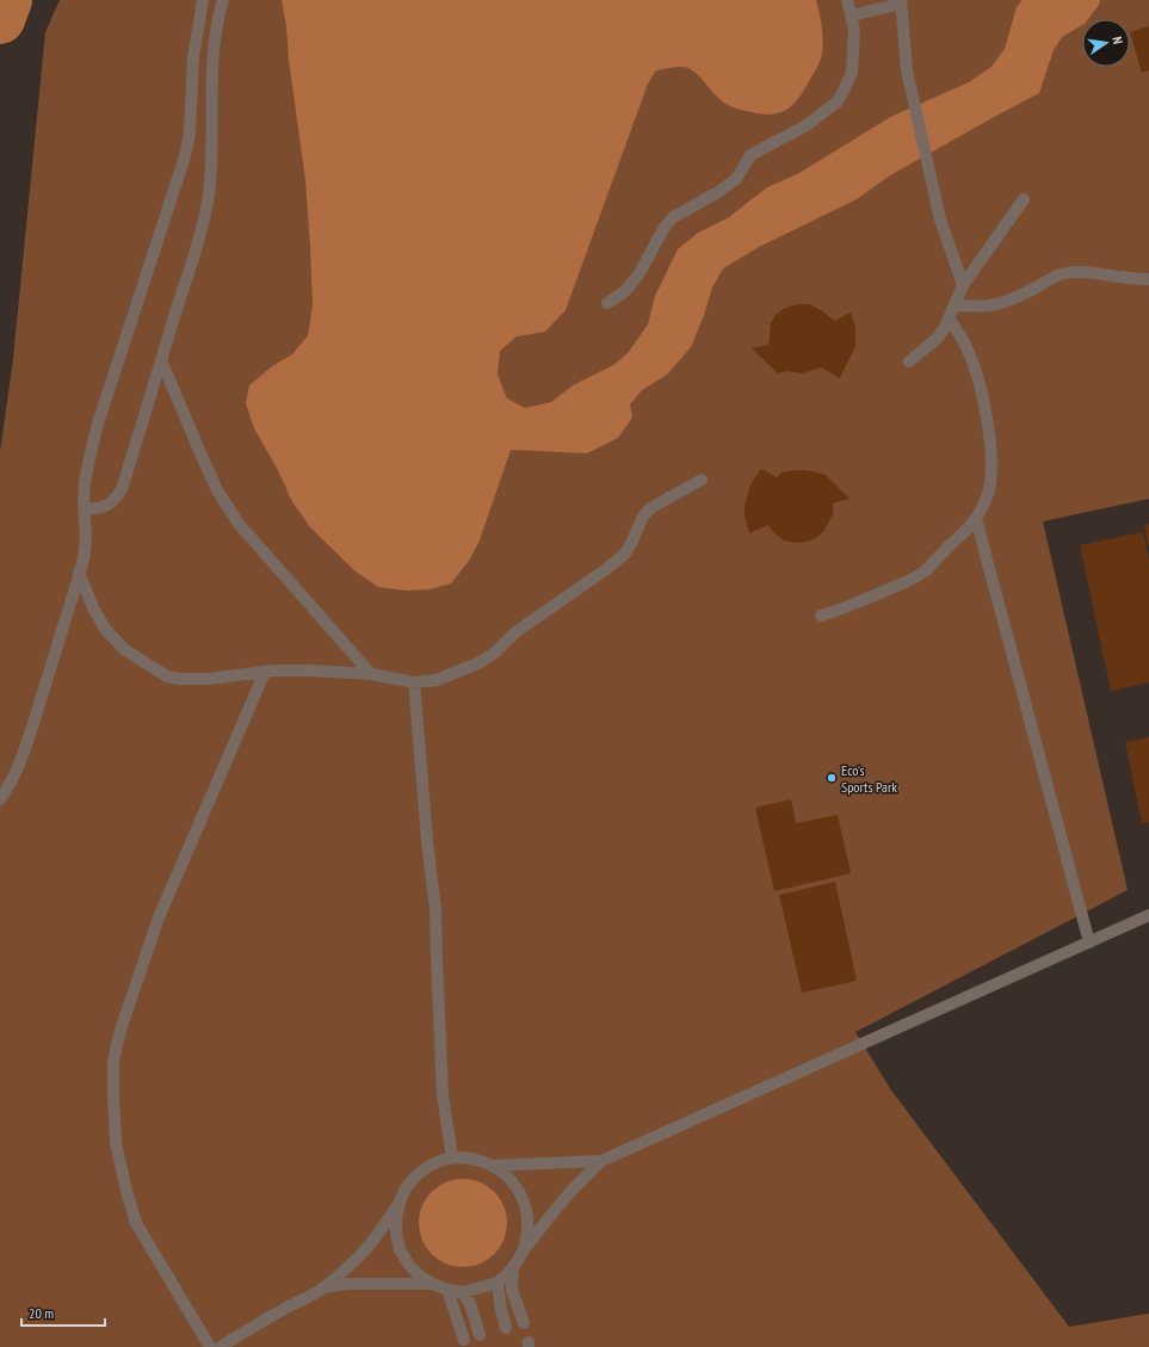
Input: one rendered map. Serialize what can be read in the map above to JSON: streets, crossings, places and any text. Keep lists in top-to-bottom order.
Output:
{
  "places": ["Eco's Sports Park"],
  "scale_bar": "20 m",
  "north": "right"
}
